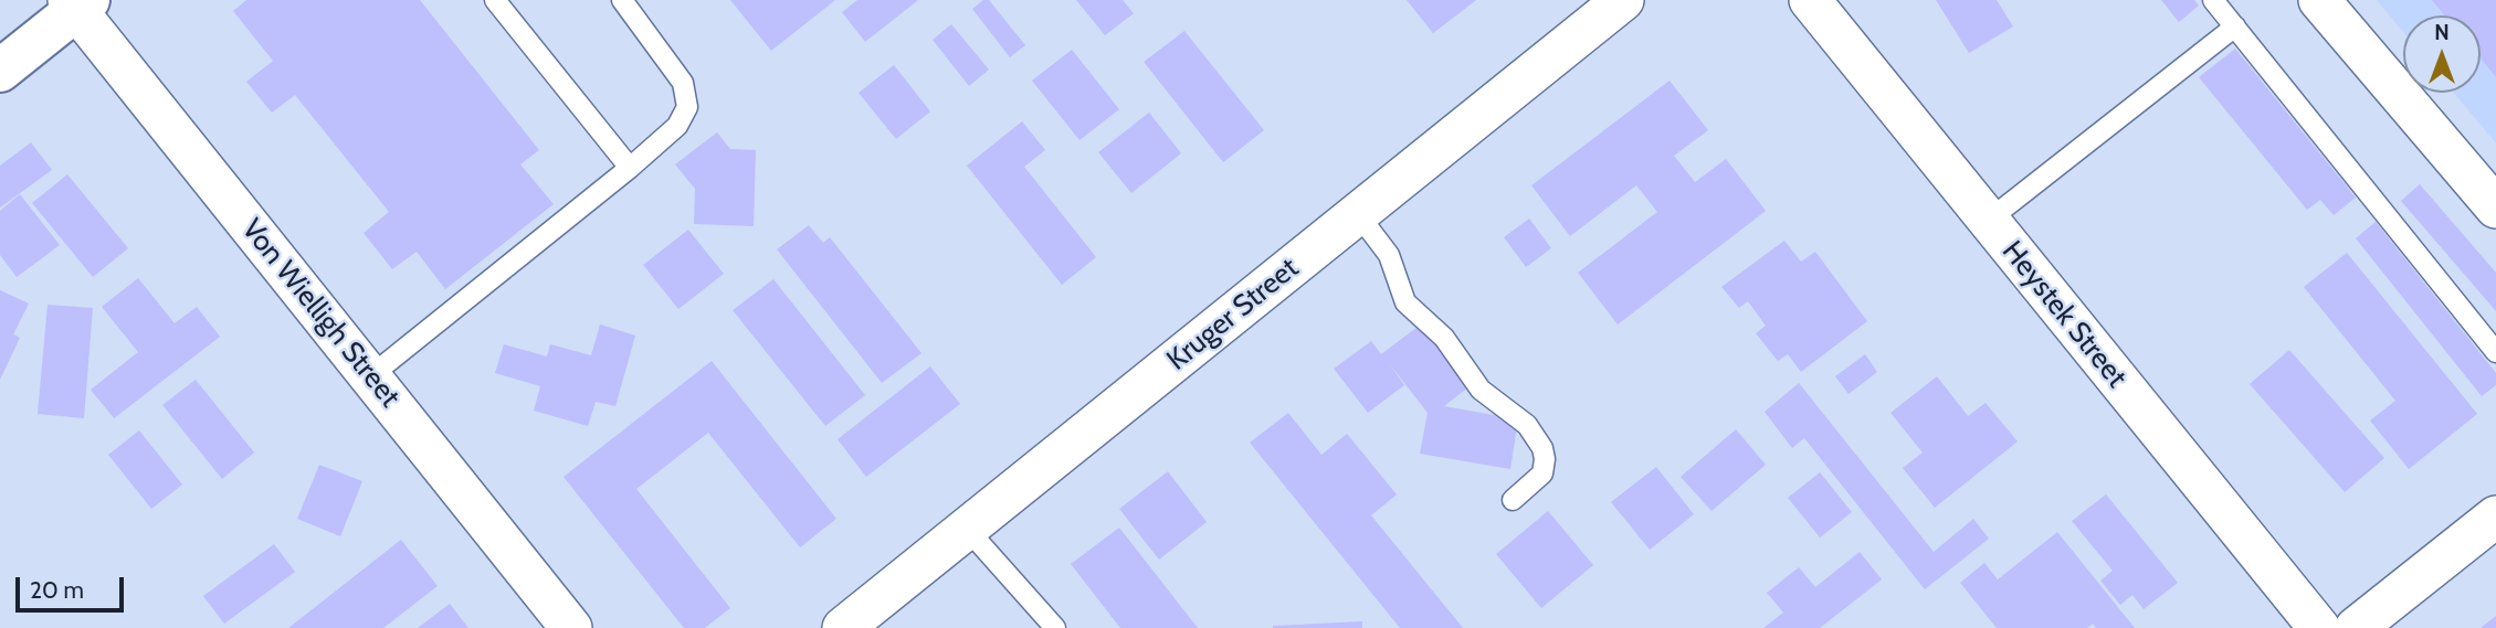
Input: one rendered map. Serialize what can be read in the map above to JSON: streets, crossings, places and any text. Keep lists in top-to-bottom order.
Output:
{
  "streets": {
    "street": ["Von Wielligh Street", "Kruger Street", "Heystek Street"]
  },
  "scale_bar": "20 m",
  "north": "top"
}
